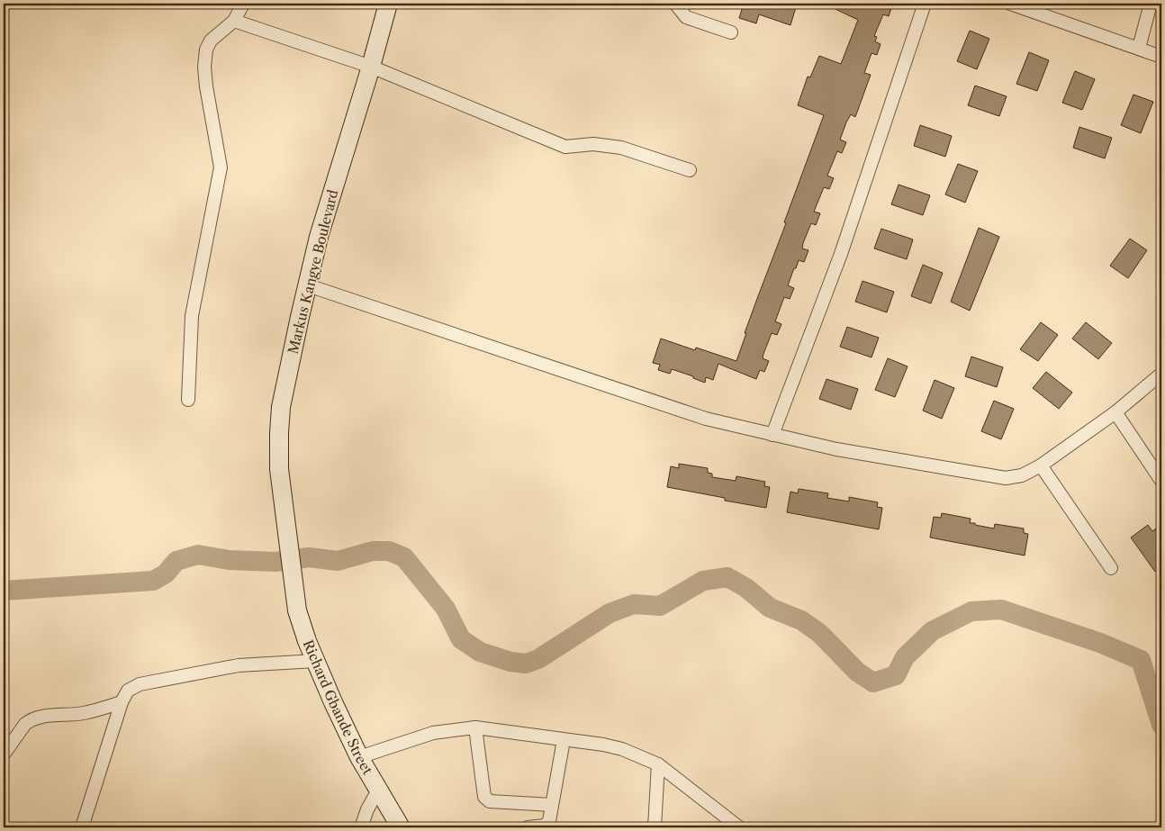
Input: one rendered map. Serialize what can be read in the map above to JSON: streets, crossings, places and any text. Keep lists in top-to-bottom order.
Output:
{
  "streets": {
    "street": ["Markus Kangye Boulevard", "Richard Gbande Street"]
  },
  "crossings": [
    ["Markus Kangye Boulevard", "Richard Gbande Street"]
  ]
}
